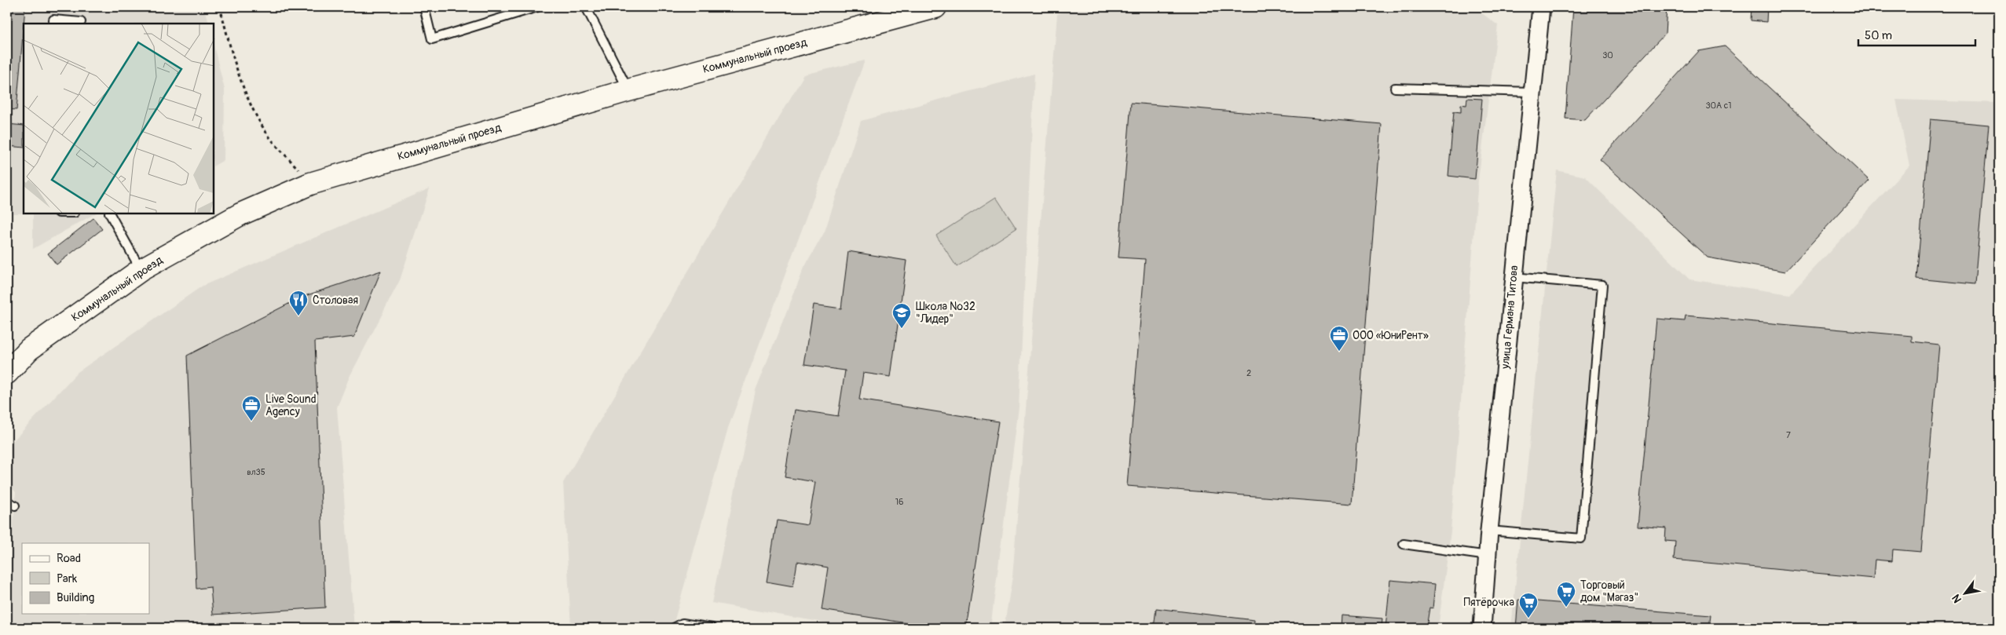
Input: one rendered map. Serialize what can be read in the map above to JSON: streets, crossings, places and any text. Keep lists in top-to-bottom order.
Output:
{
  "streets": {
    "street": ["Коммунальный проезд", "улица Германа Титова"]
  },
  "places": {
    "restaurant": ["Столовая"],
    "school or university": ["Школа №32 \"Лидер\""],
    "office": ["ООО «ЮниРент»", "Live Sound Agency"],
    "supermarket": ["Торговый дом \"Магаз\"", "Пятёрочка"]
  },
  "house_numbers": [
    "30",
    "30А с1",
    "2",
    "7",
    "вл35",
    "16"
  ],
  "legend": ["Road", "Park", "Building"],
  "scale_bar": "50 m",
  "north": "bottom left"
}
